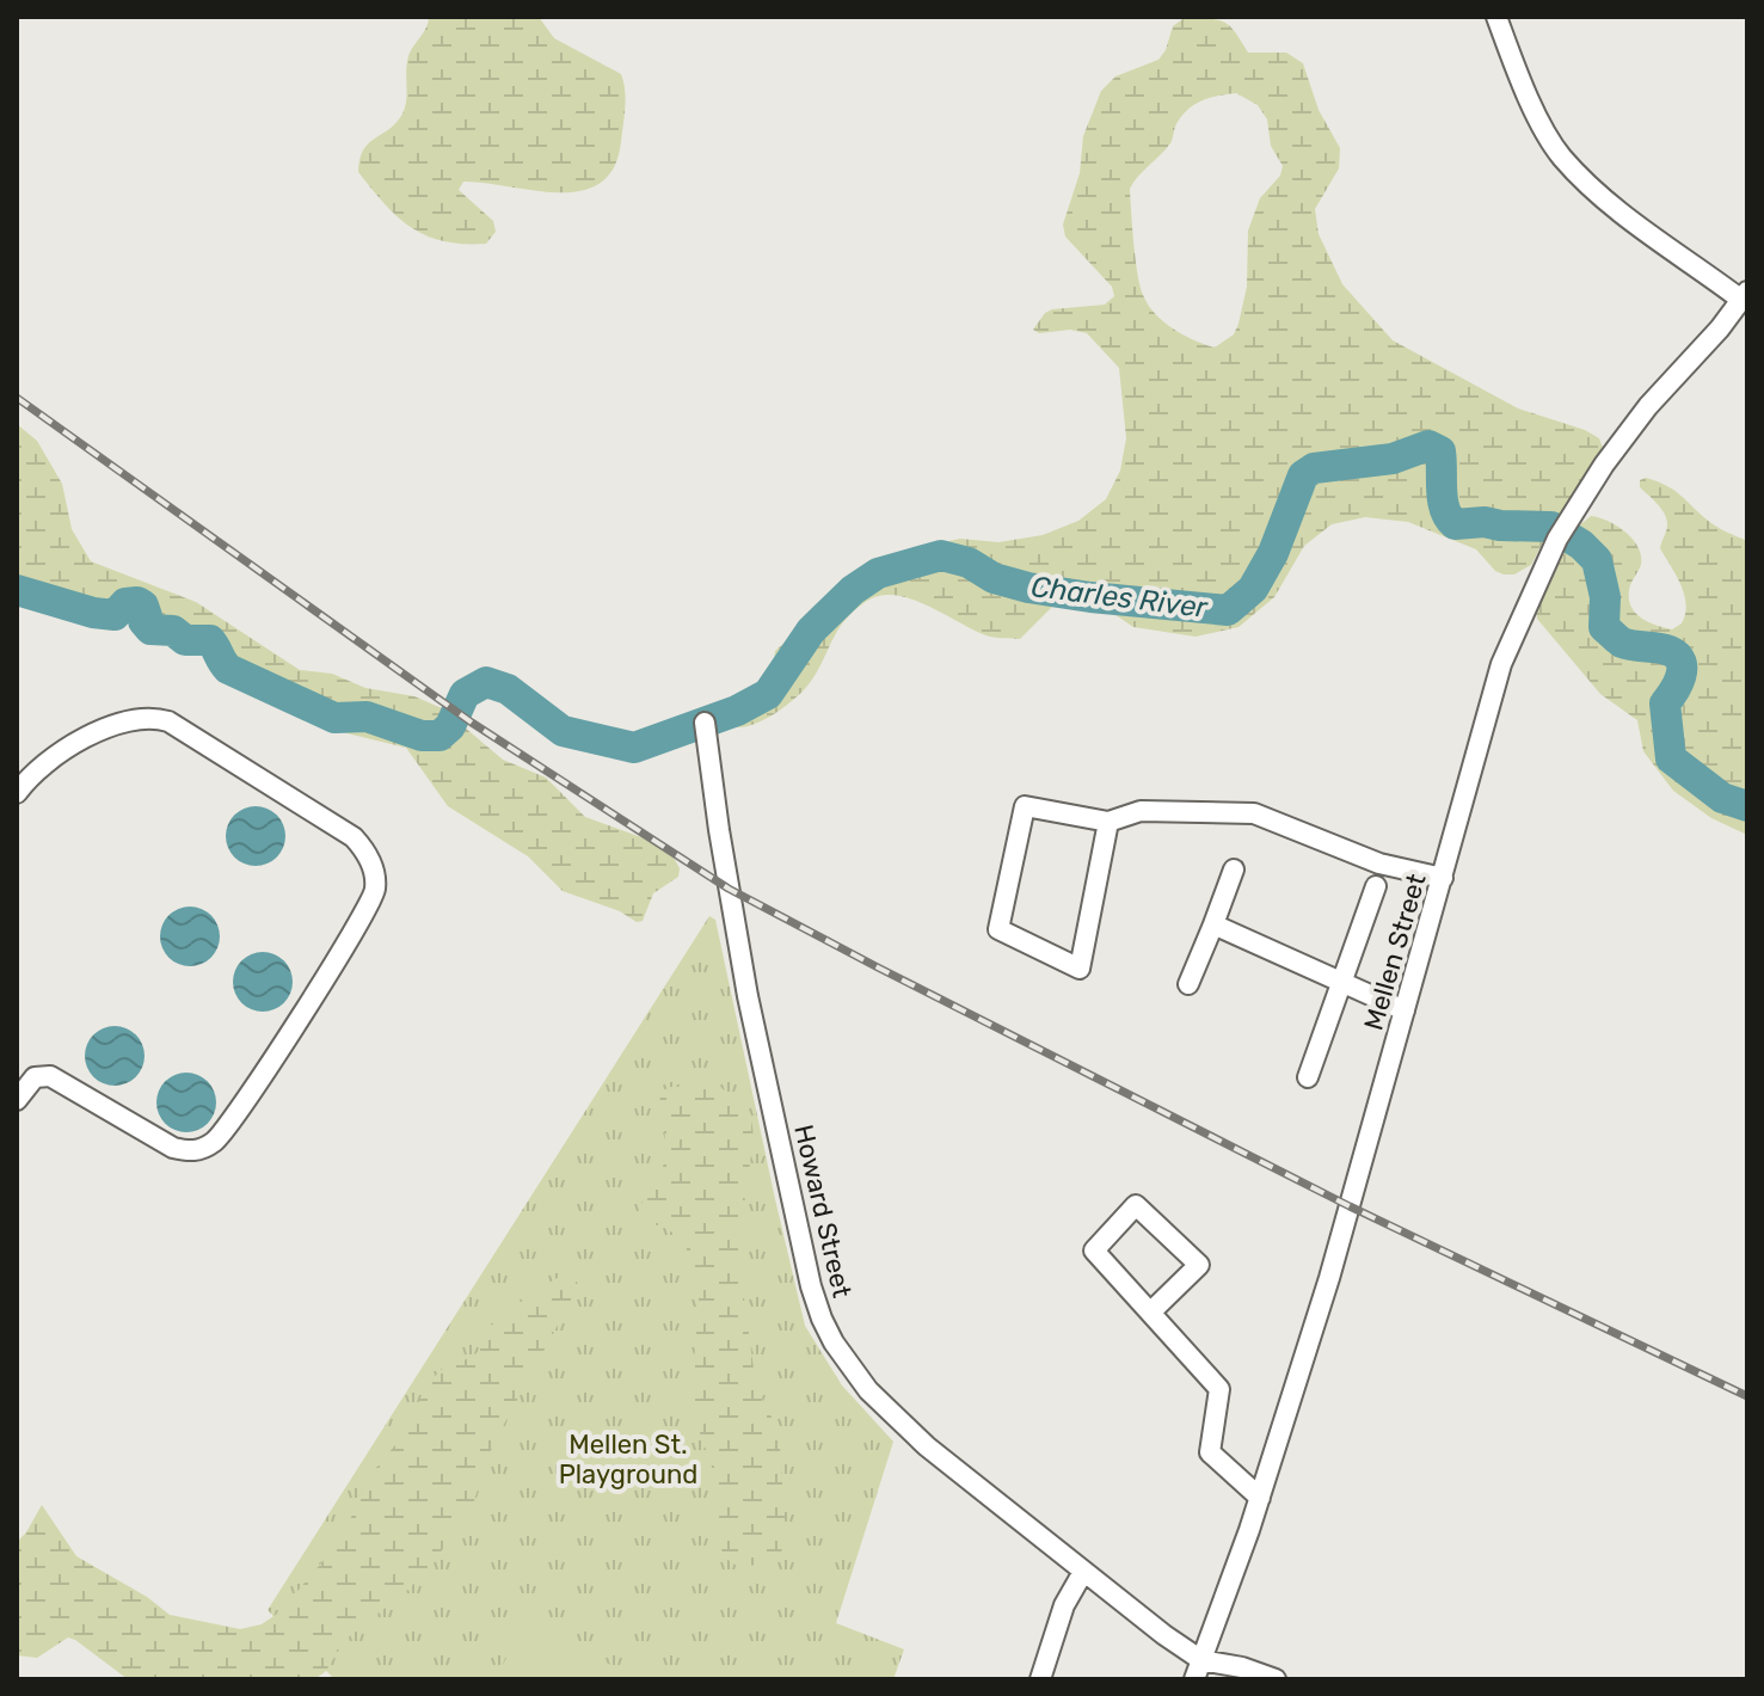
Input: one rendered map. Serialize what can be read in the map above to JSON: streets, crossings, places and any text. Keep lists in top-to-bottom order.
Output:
{
  "streets": {
    "street": ["Mellen Street", "Howard Street"]
  },
  "crossings": [
    ["Mellen Street", "Howard Street"]
  ],
  "water": ["Charles River"],
  "parks": ["Mellen St. Playground"]
}
